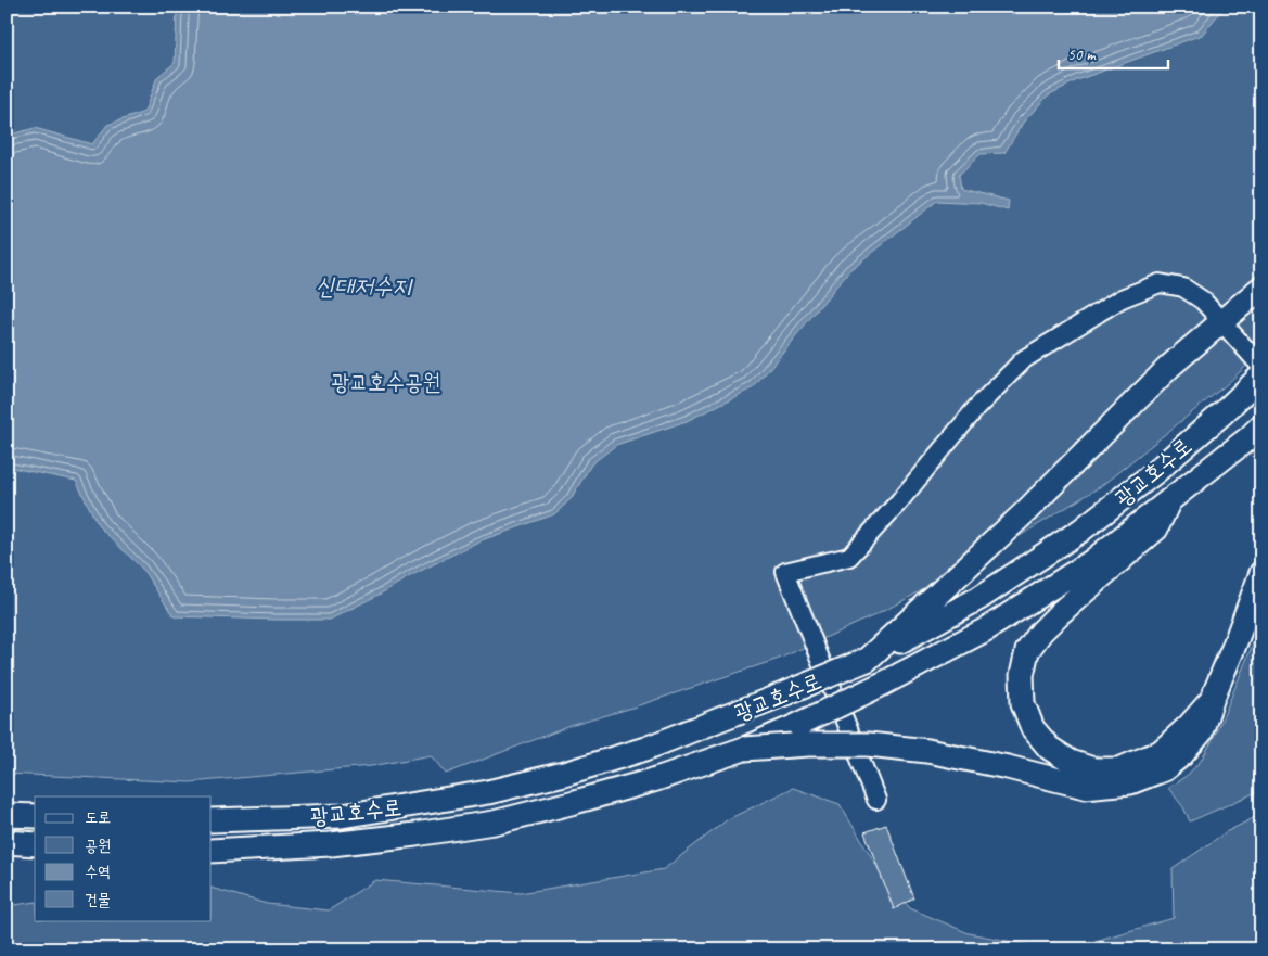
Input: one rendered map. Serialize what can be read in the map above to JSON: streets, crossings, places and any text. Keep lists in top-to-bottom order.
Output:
{
  "streets": {
    "main road": ["광교호수로"]
  },
  "water": ["신대저수지"],
  "parks": ["광교호수공원"],
  "legend": [
    "도로",
    "공원",
    "수역",
    "건물"
  ],
  "scale_bar": "50 m"
}
